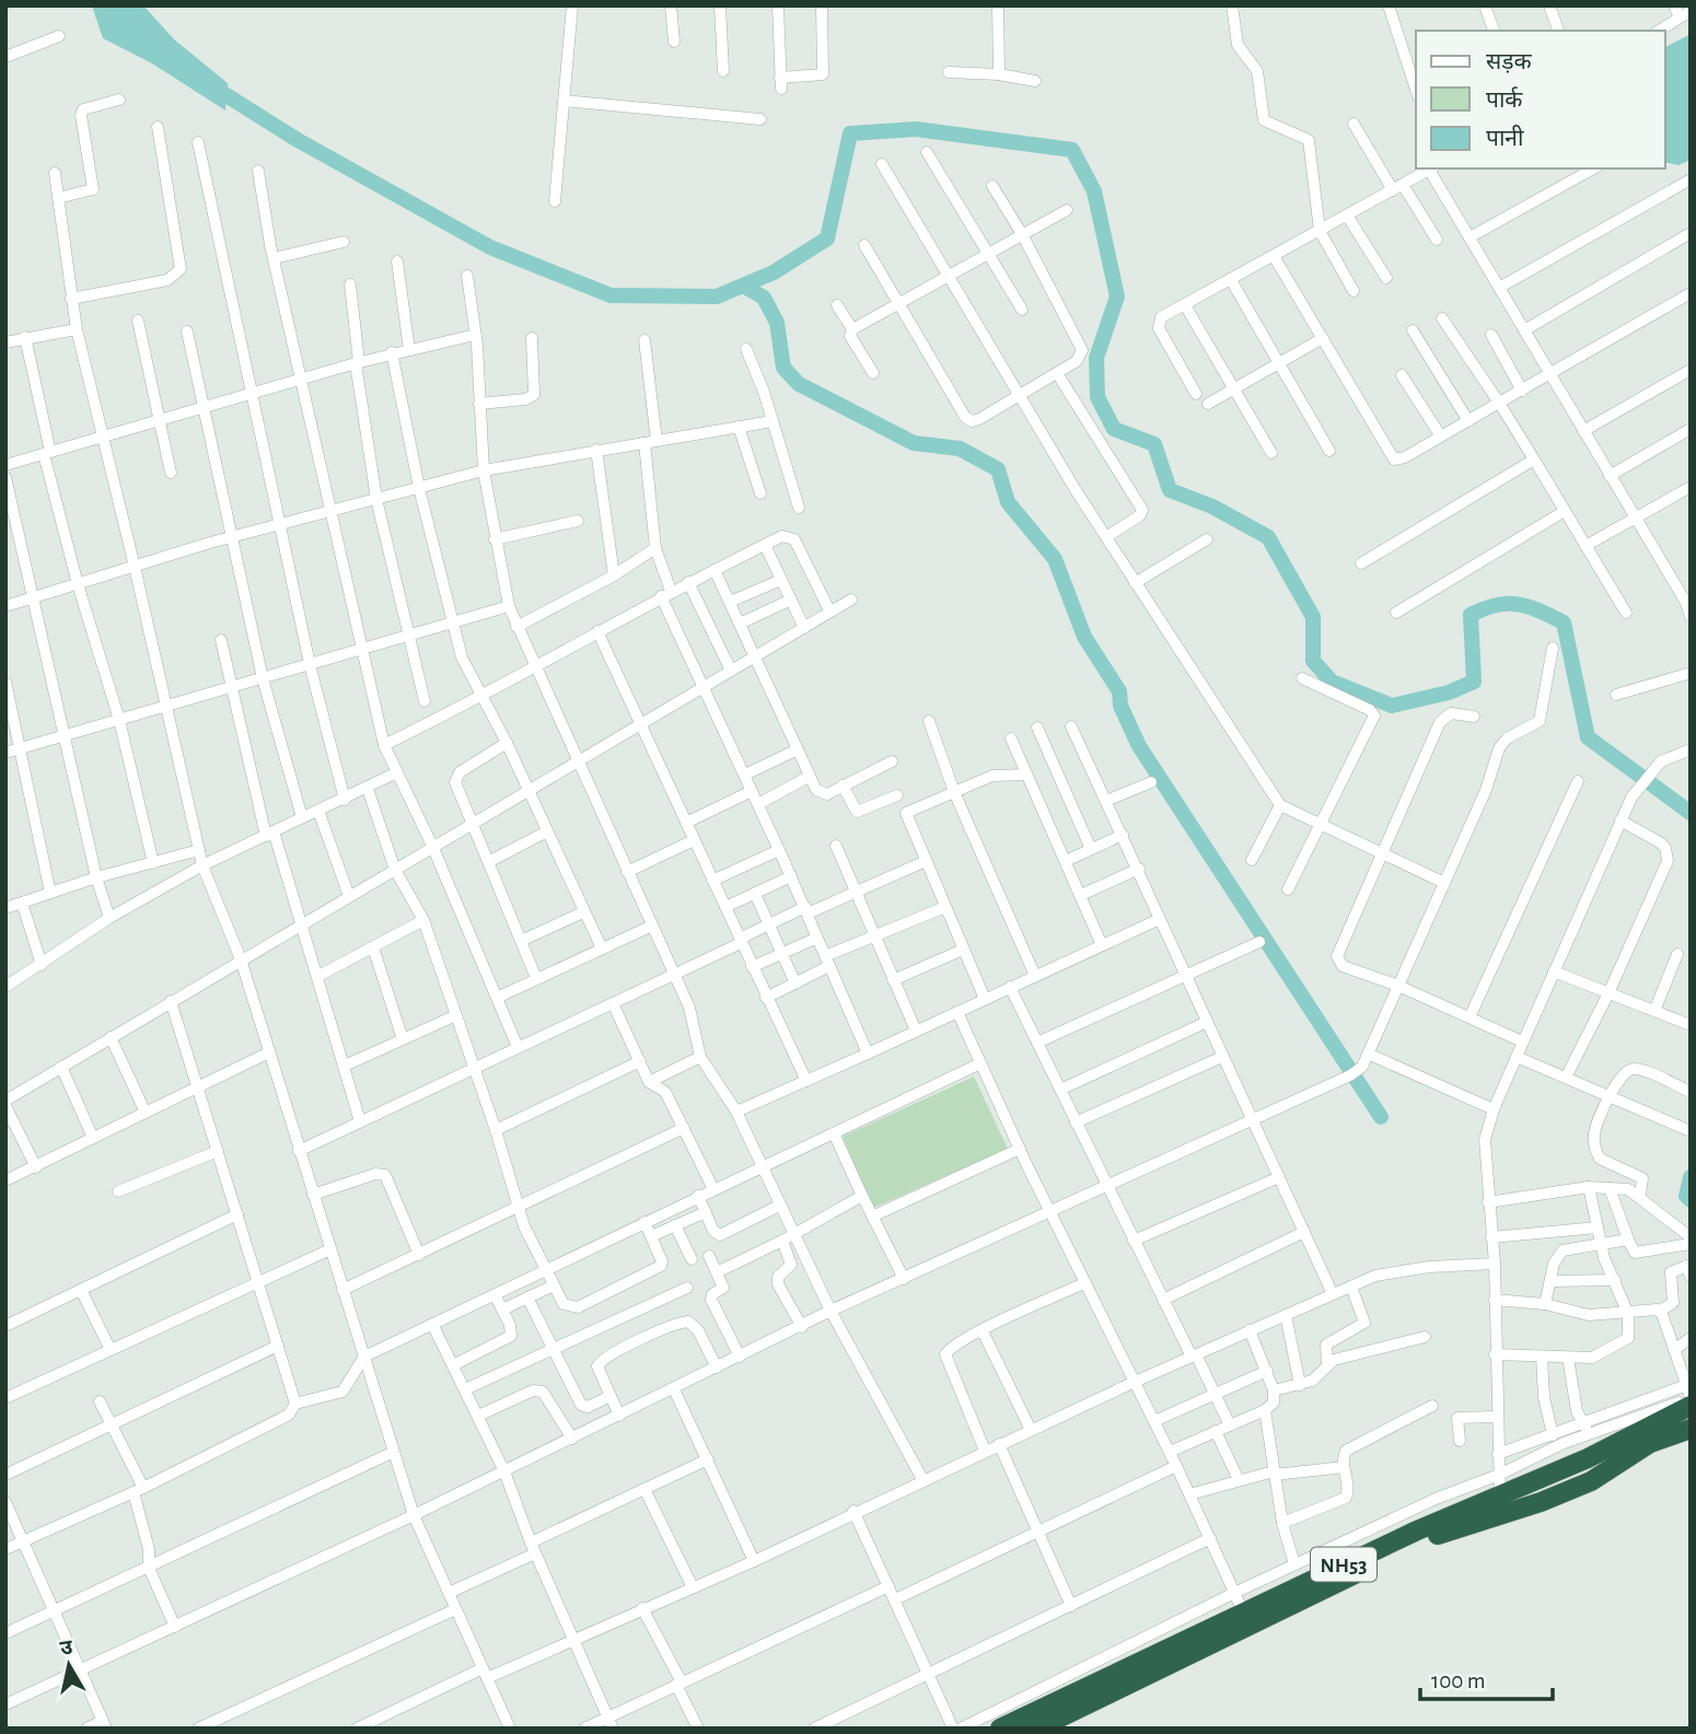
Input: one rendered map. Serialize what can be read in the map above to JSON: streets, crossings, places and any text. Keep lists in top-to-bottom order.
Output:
{
  "streets": {
    "highway": ["NH53"]
  },
  "legend": ["सड़क", "पार्क", "पानी"],
  "scale_bar": "100 m",
  "north": "top"
}
